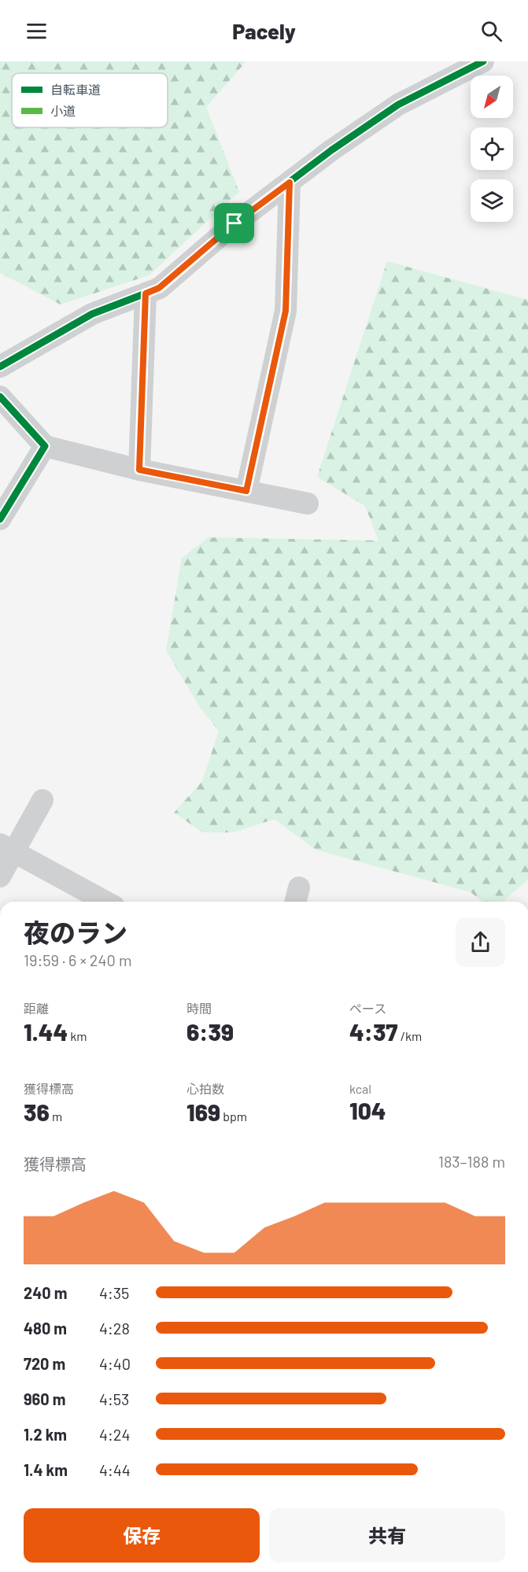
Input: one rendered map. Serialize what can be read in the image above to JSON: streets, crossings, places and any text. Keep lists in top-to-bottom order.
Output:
{
  "legend": ["自転車道", "小道"],
  "north": "bottom left",
  "page": {
    "header": "Pacely",
    "heading": ["夜のラン", "19:59 · 6 × 240 m"],
    "stats": [
      ["距離", "1.44 km"],
      ["時間", "6:39"],
      ["ペース", "4:37 /km"],
      ["獲得標高", "36 m"],
      ["心拍数", "169 bpm"],
      ["kcal", "104"]
    ],
    "chart": ["獲得標高", "183–188 m"],
    "list": [
      {
        "name": "240 m",
        "note": "4:35"
      },
      {
        "name": "480 m",
        "note": "4:28"
      },
      {
        "name": "720 m",
        "note": "4:40"
      },
      {
        "name": "960 m",
        "note": "4:53"
      },
      {
        "name": "1.2 km",
        "note": "4:24"
      },
      {
        "name": "1.4 km",
        "note": "4:44"
      }
    ],
    "buttons": ["保存", "共有"]
  }
}
